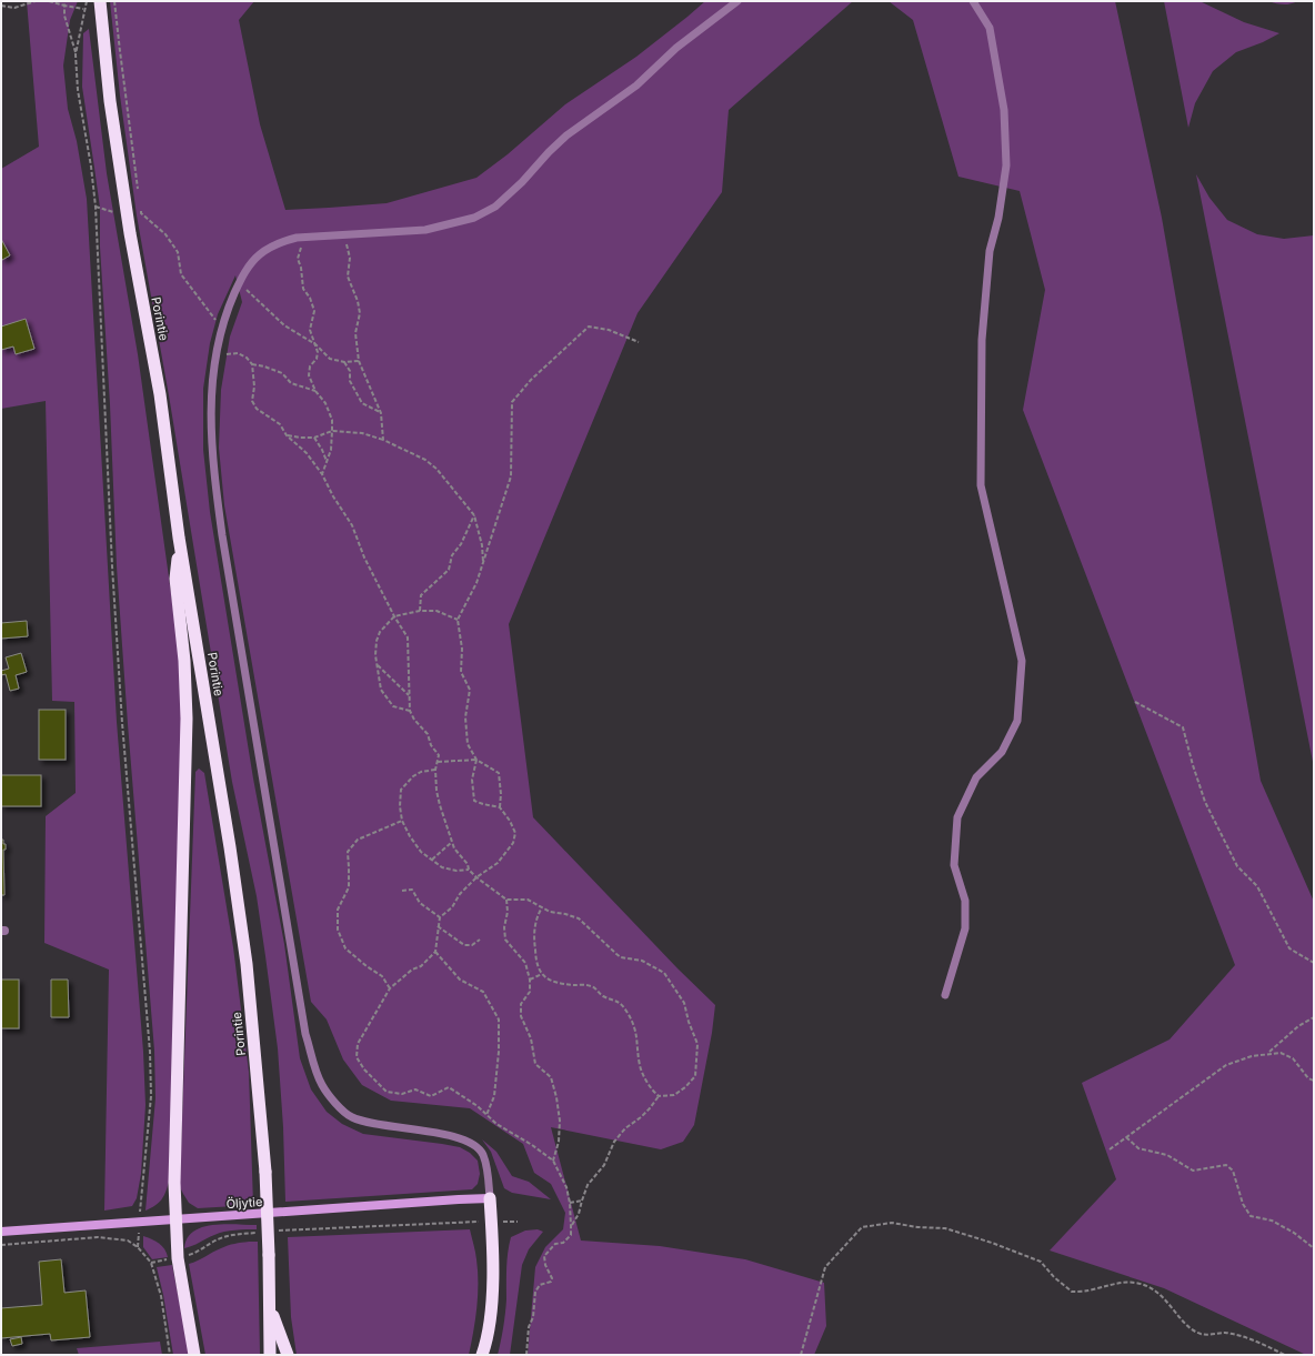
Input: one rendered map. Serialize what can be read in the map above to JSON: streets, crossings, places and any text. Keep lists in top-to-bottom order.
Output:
{
  "streets": {
    "highway": ["Porintie"],
    "main road": ["Öljytie"]
  }
}
